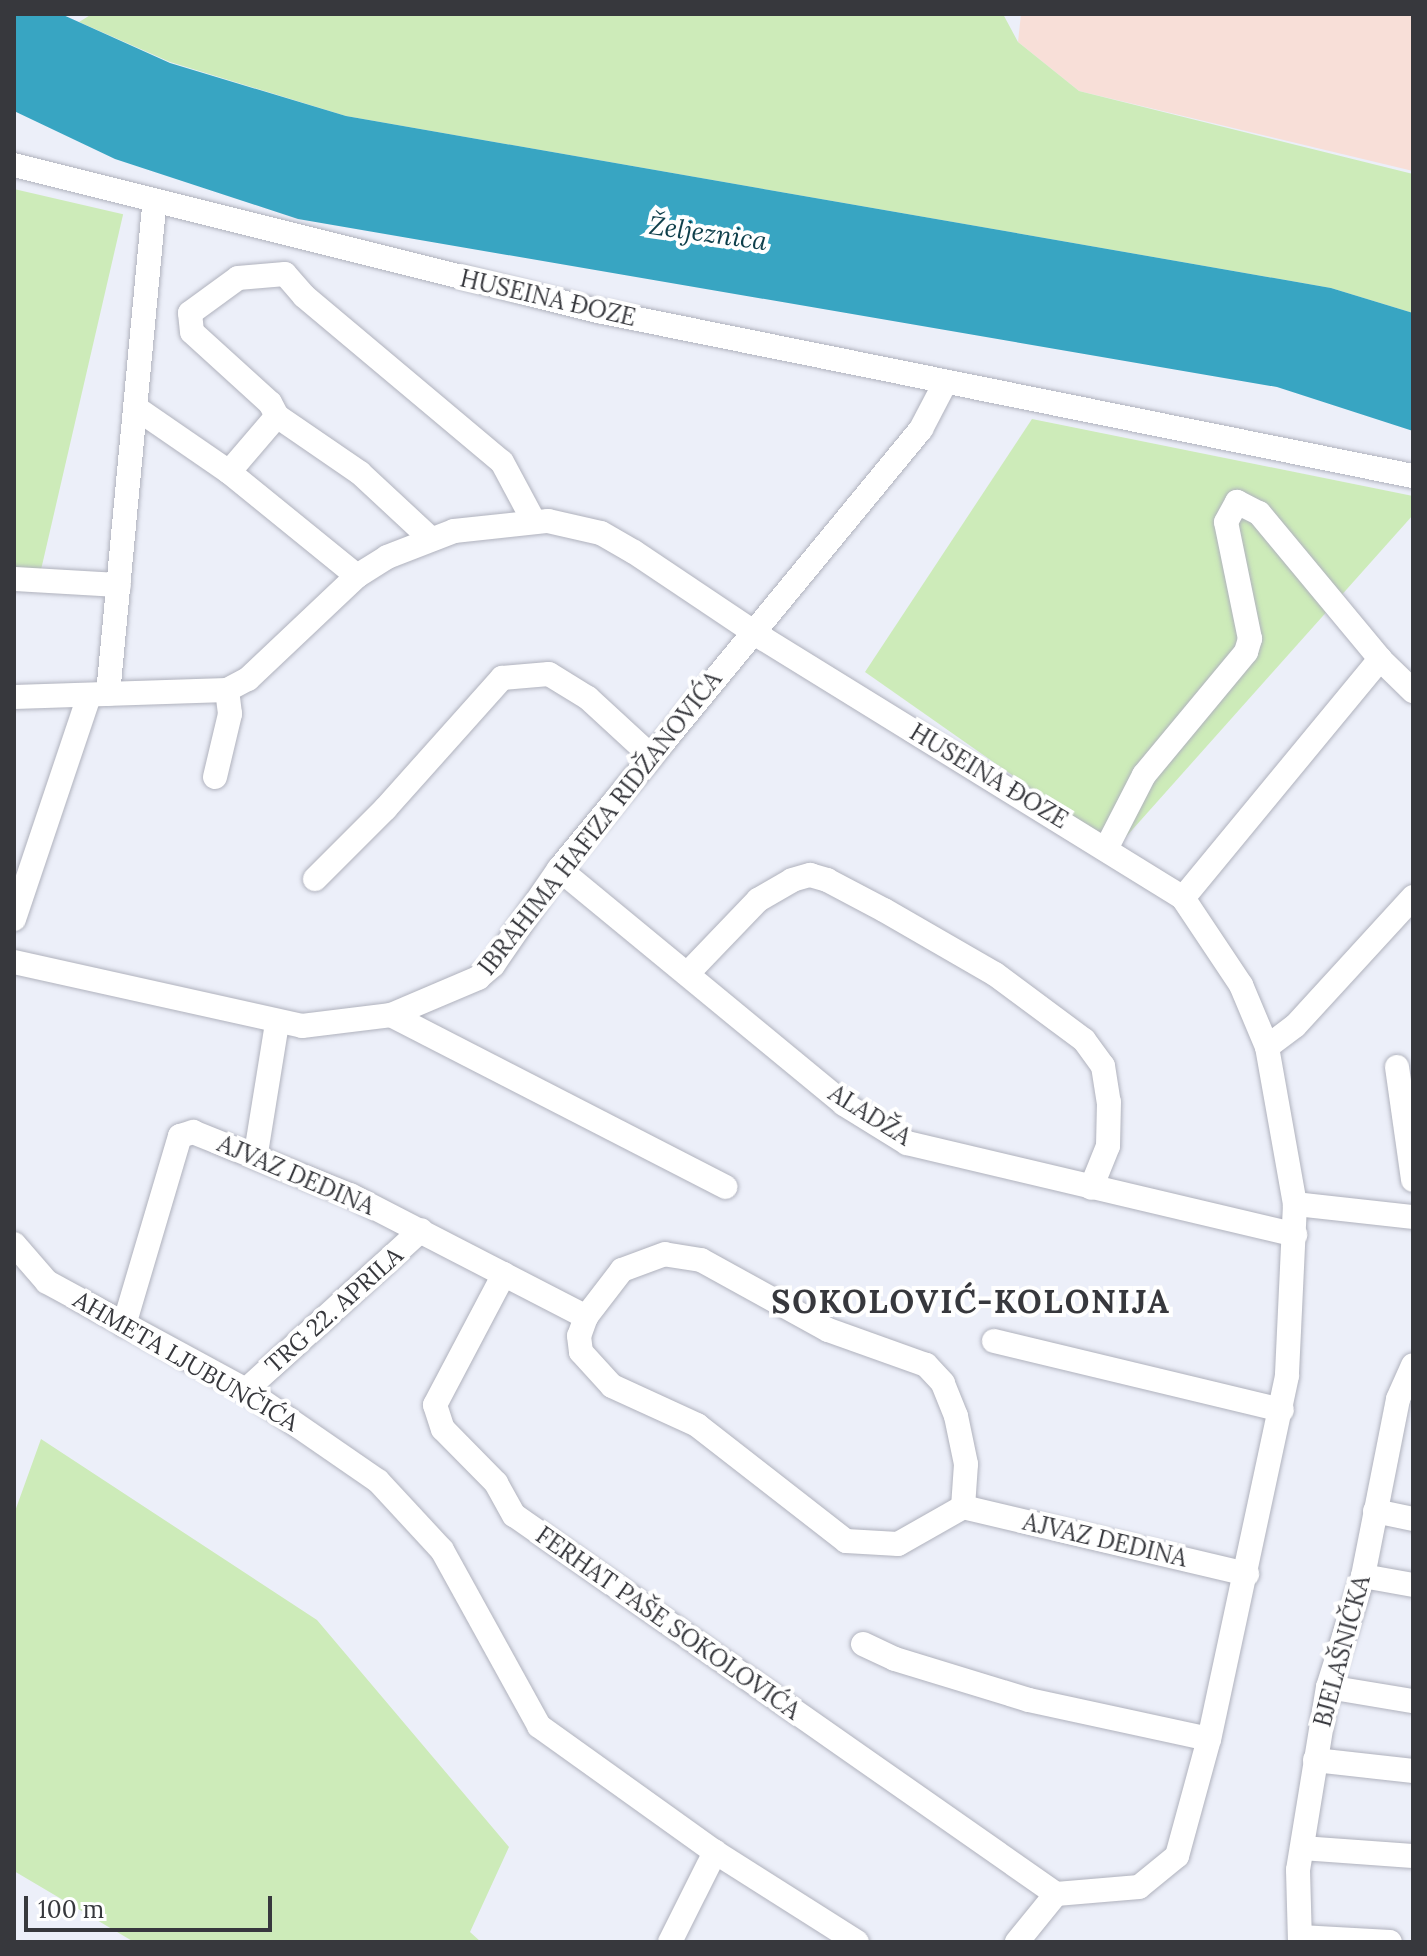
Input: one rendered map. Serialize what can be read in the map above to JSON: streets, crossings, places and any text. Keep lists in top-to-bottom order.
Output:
{
  "streets": {
    "street": [
      "HUSEINA ĐOZE",
      "IBRAHIMA HAFIZA RIDŽANOVIĆA",
      "ALADŽA",
      "AJVAZ DEDINA",
      "TRG 22. APRILA",
      "AHMETA LJUBUNČIĆA",
      "FERHAT PAŠE SOKOLOVIĆA",
      "BJELAŠNIČKA"
    ]
  },
  "crossings": [
    ["HUSEINA ĐOZE", "IBRAHIMA HAFIZA RIDŽANOVIĆA"],
    ["IBRAHIMA HAFIZA RIDŽANOVIĆA", "ALADŽA"],
    ["AJVAZ DEDINA", "TRG 22. APRILA"],
    ["AJVAZ DEDINA", "AHMETA LJUBUNČIĆA"],
    ["AJVAZ DEDINA", "FERHAT PAŠE SOKOLOVIĆA"],
    ["TRG 22. APRILA", "AHMETA LJUBUNČIĆA"]
  ],
  "districts": ["SOKOLOVIĆ-KOLONIJA"],
  "water": ["Željeznica"],
  "scale_bar": "100 m"
}
